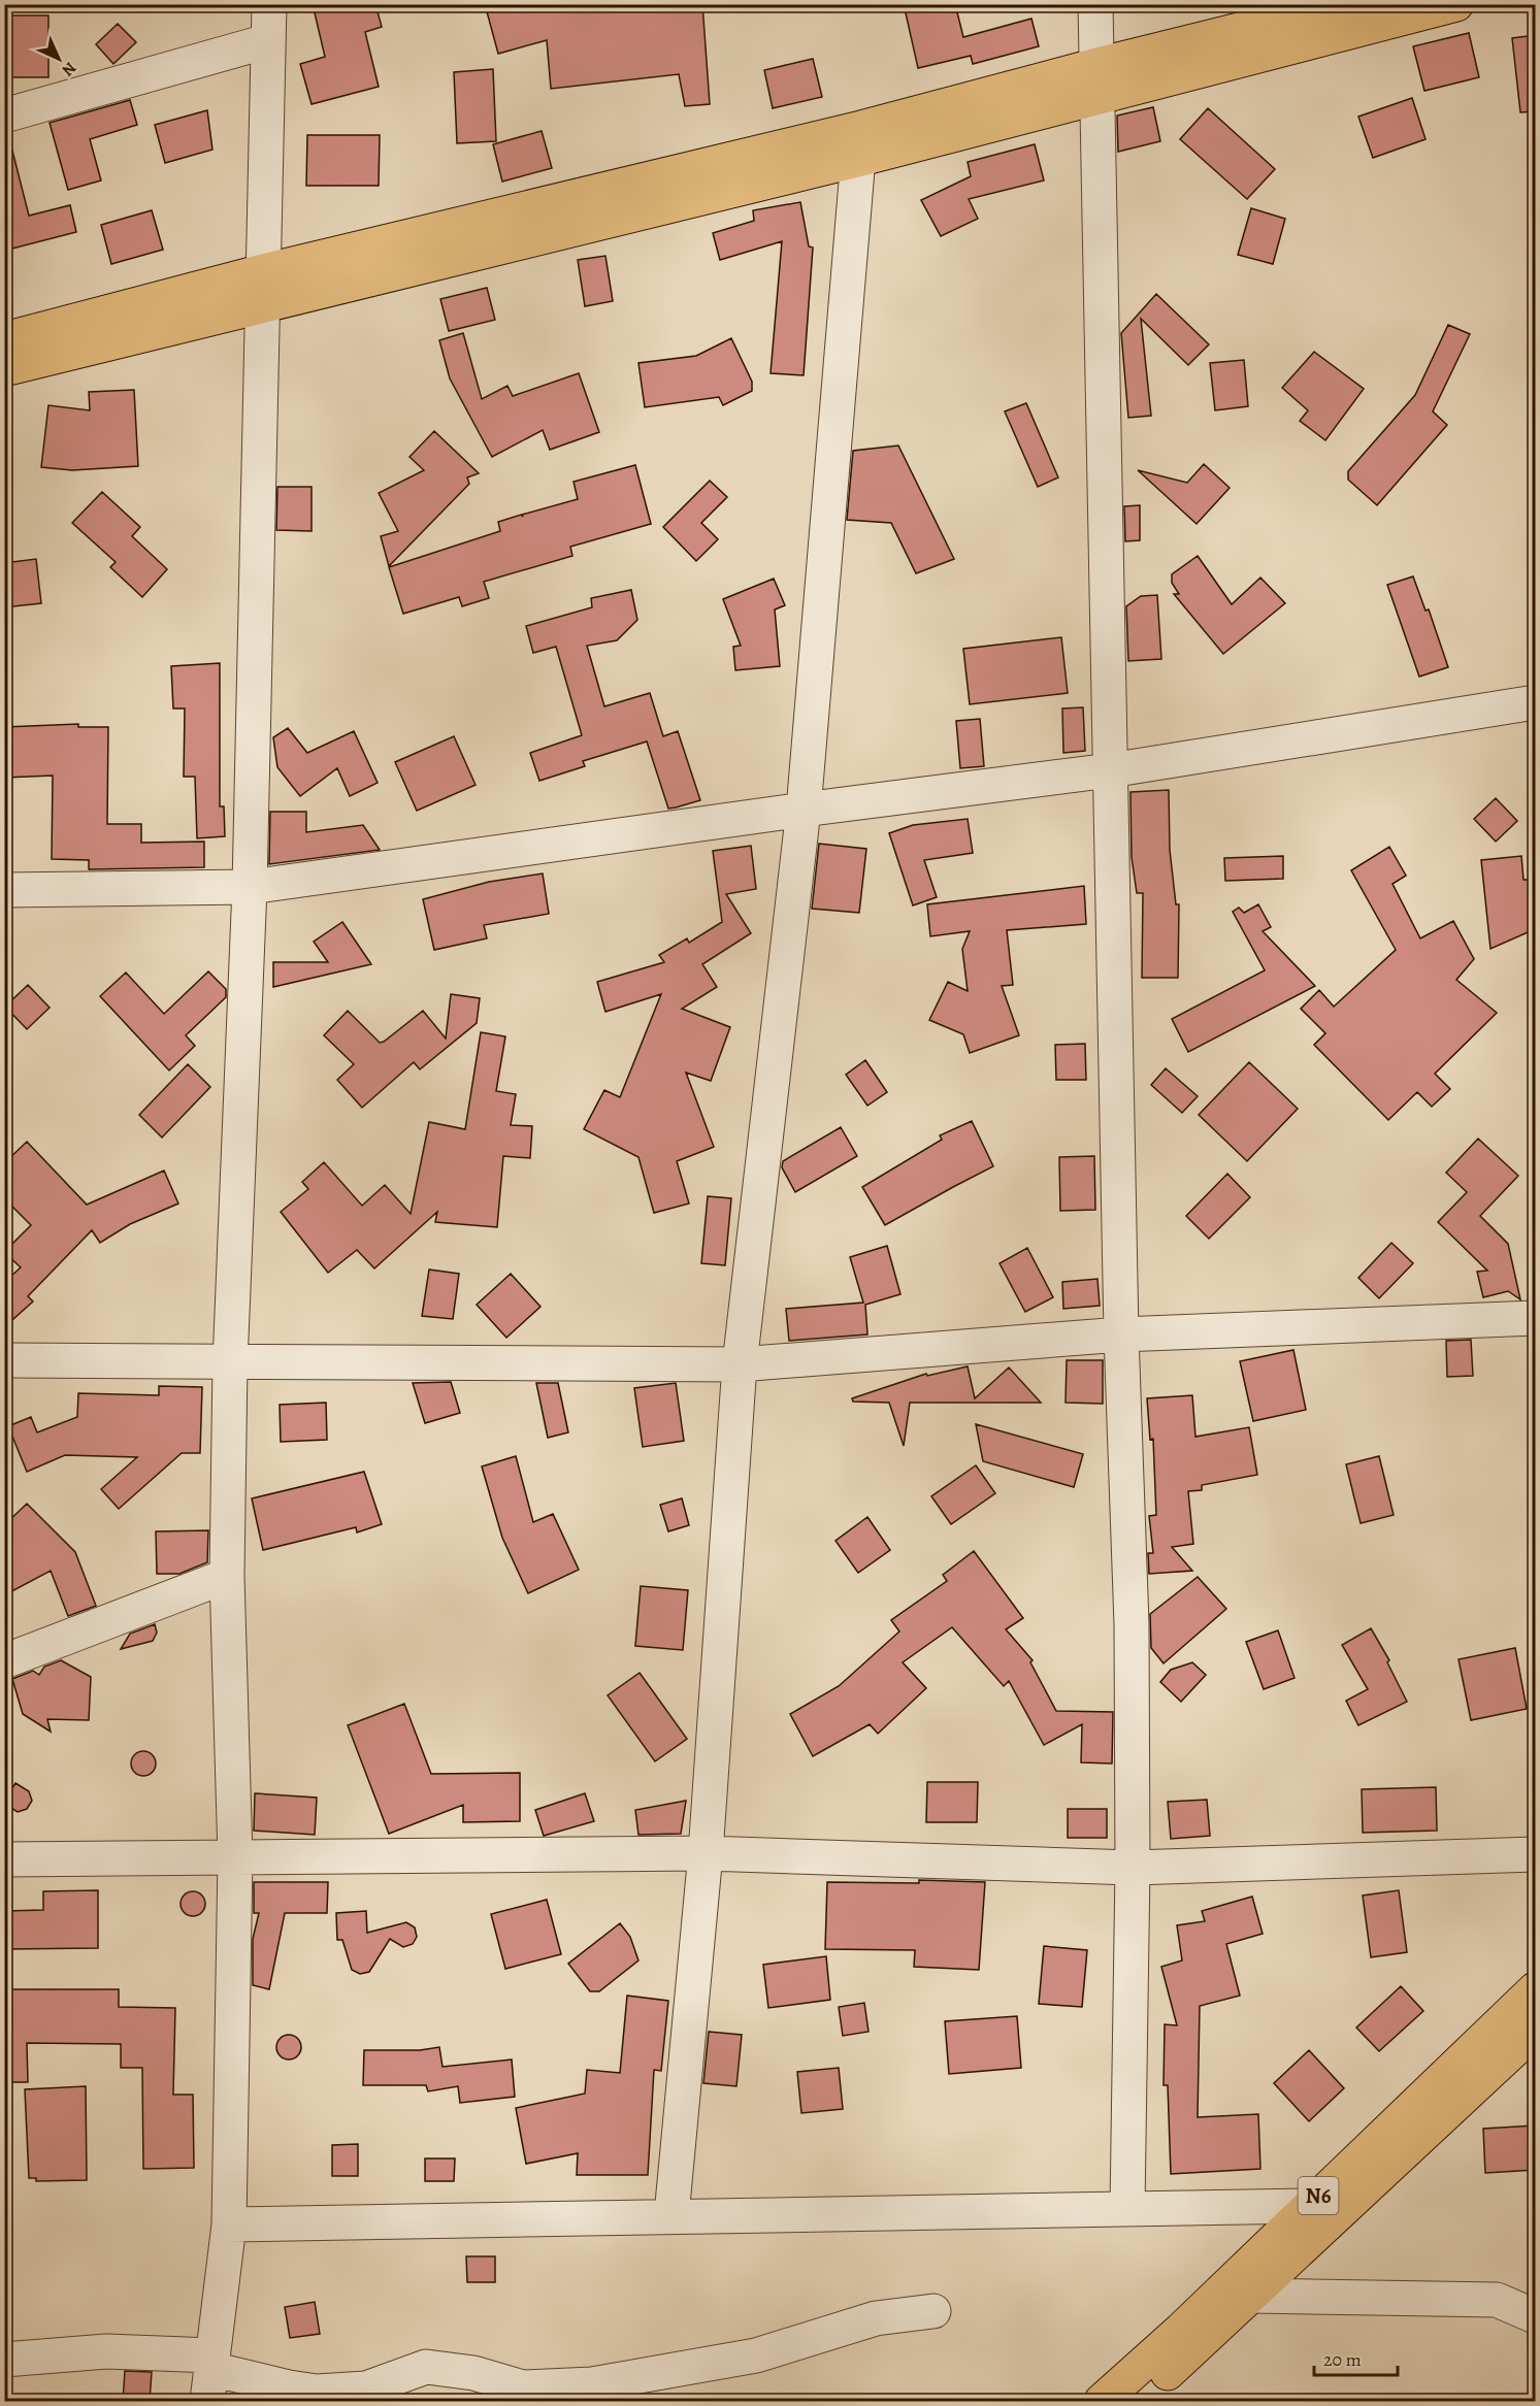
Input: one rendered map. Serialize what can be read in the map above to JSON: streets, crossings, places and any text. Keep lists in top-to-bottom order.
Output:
{
  "streets": {
    "main road": ["N6"]
  },
  "scale_bar": "20 m",
  "north": "bottom right"
}
